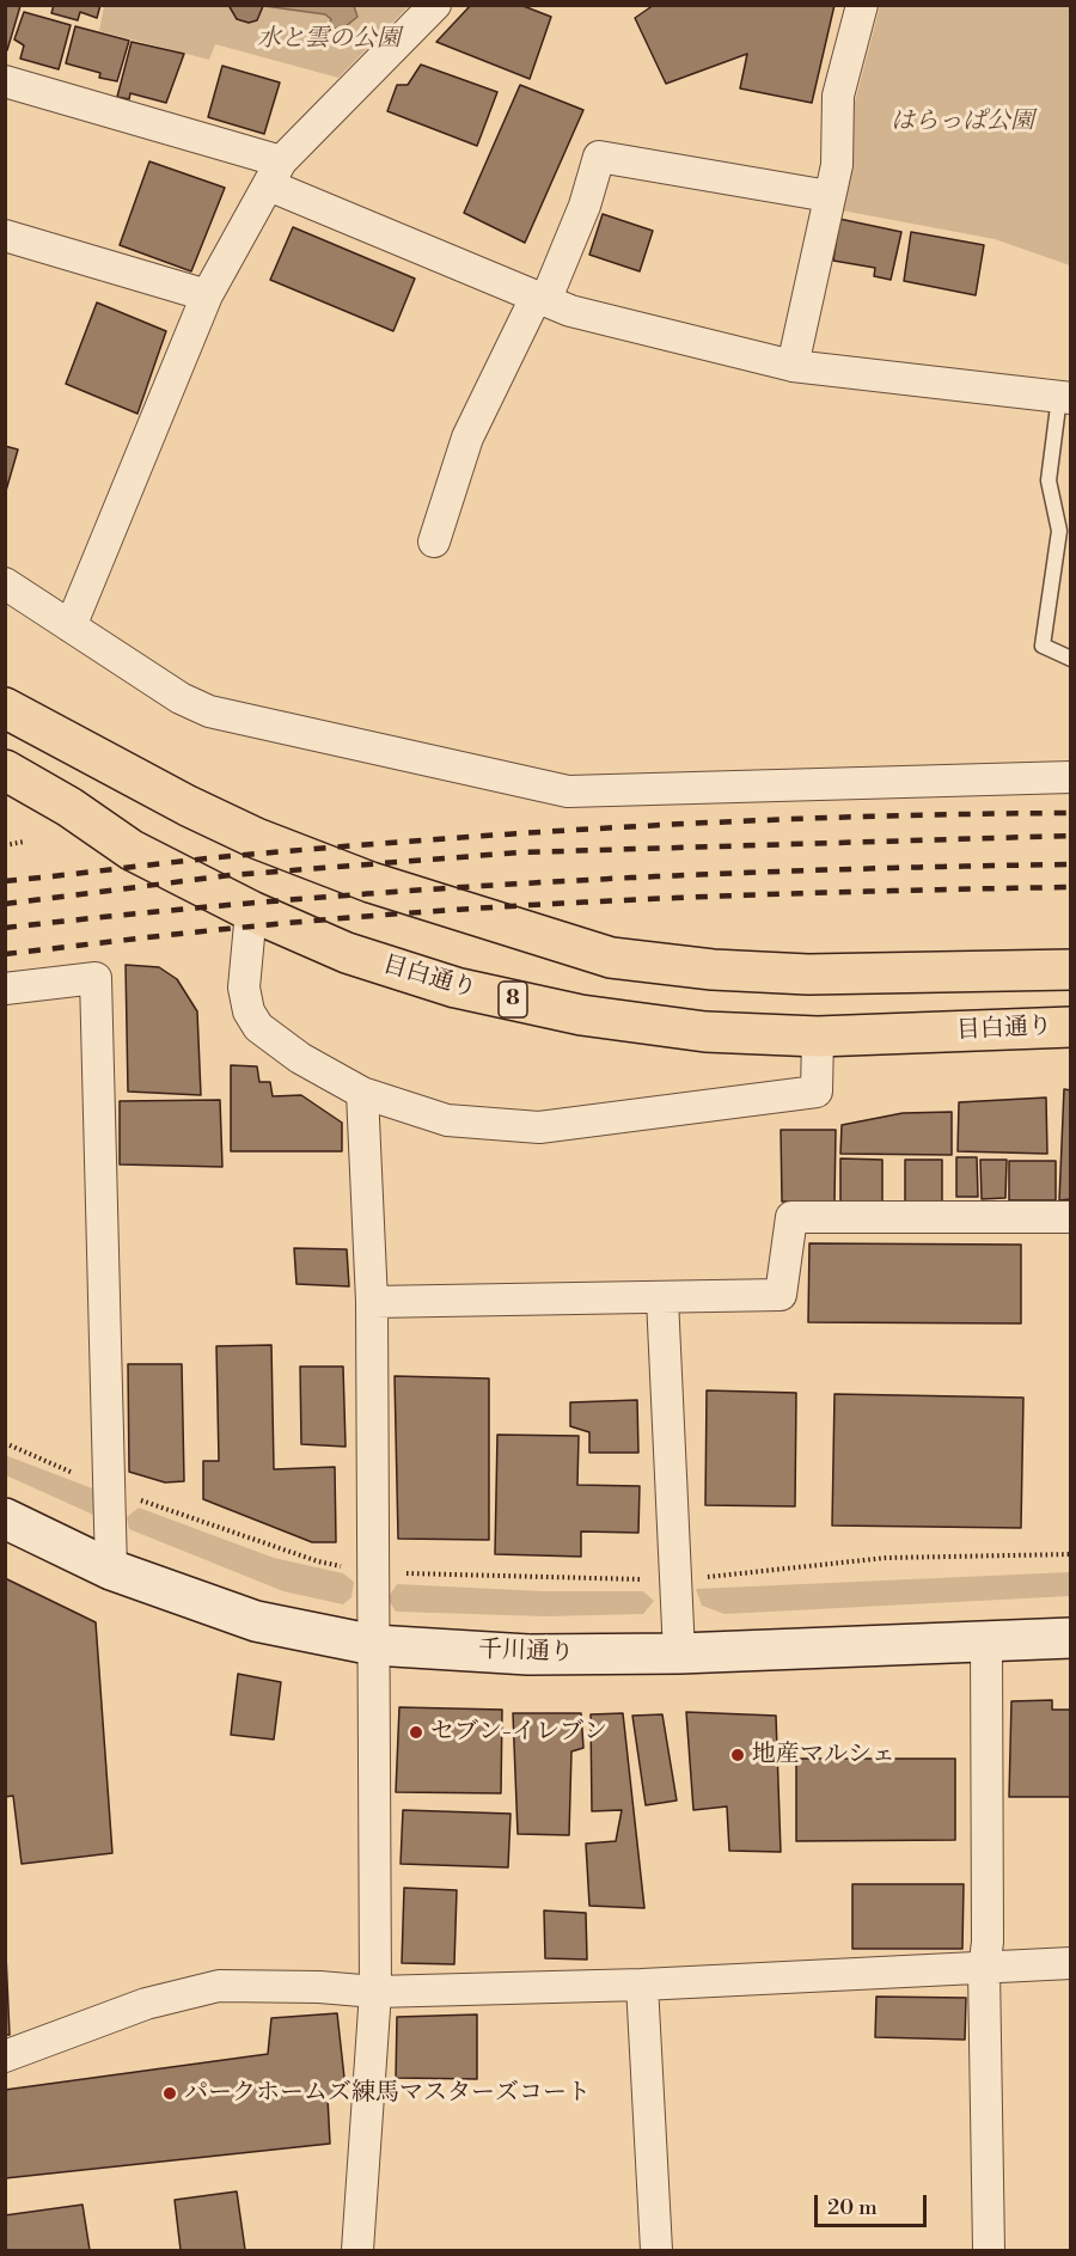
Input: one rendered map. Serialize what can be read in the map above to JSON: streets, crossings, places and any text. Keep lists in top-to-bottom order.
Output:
{
  "streets": {
    "main road": ["目白通り", "8", "千川通り"]
  },
  "parks": ["水と雲の公園", "はらっぱ公園"],
  "places": ["セブン-イレブン", "地産マルシェ", "パークホームズ練馬マスターズコート"],
  "scale_bar": "20 m"
}
